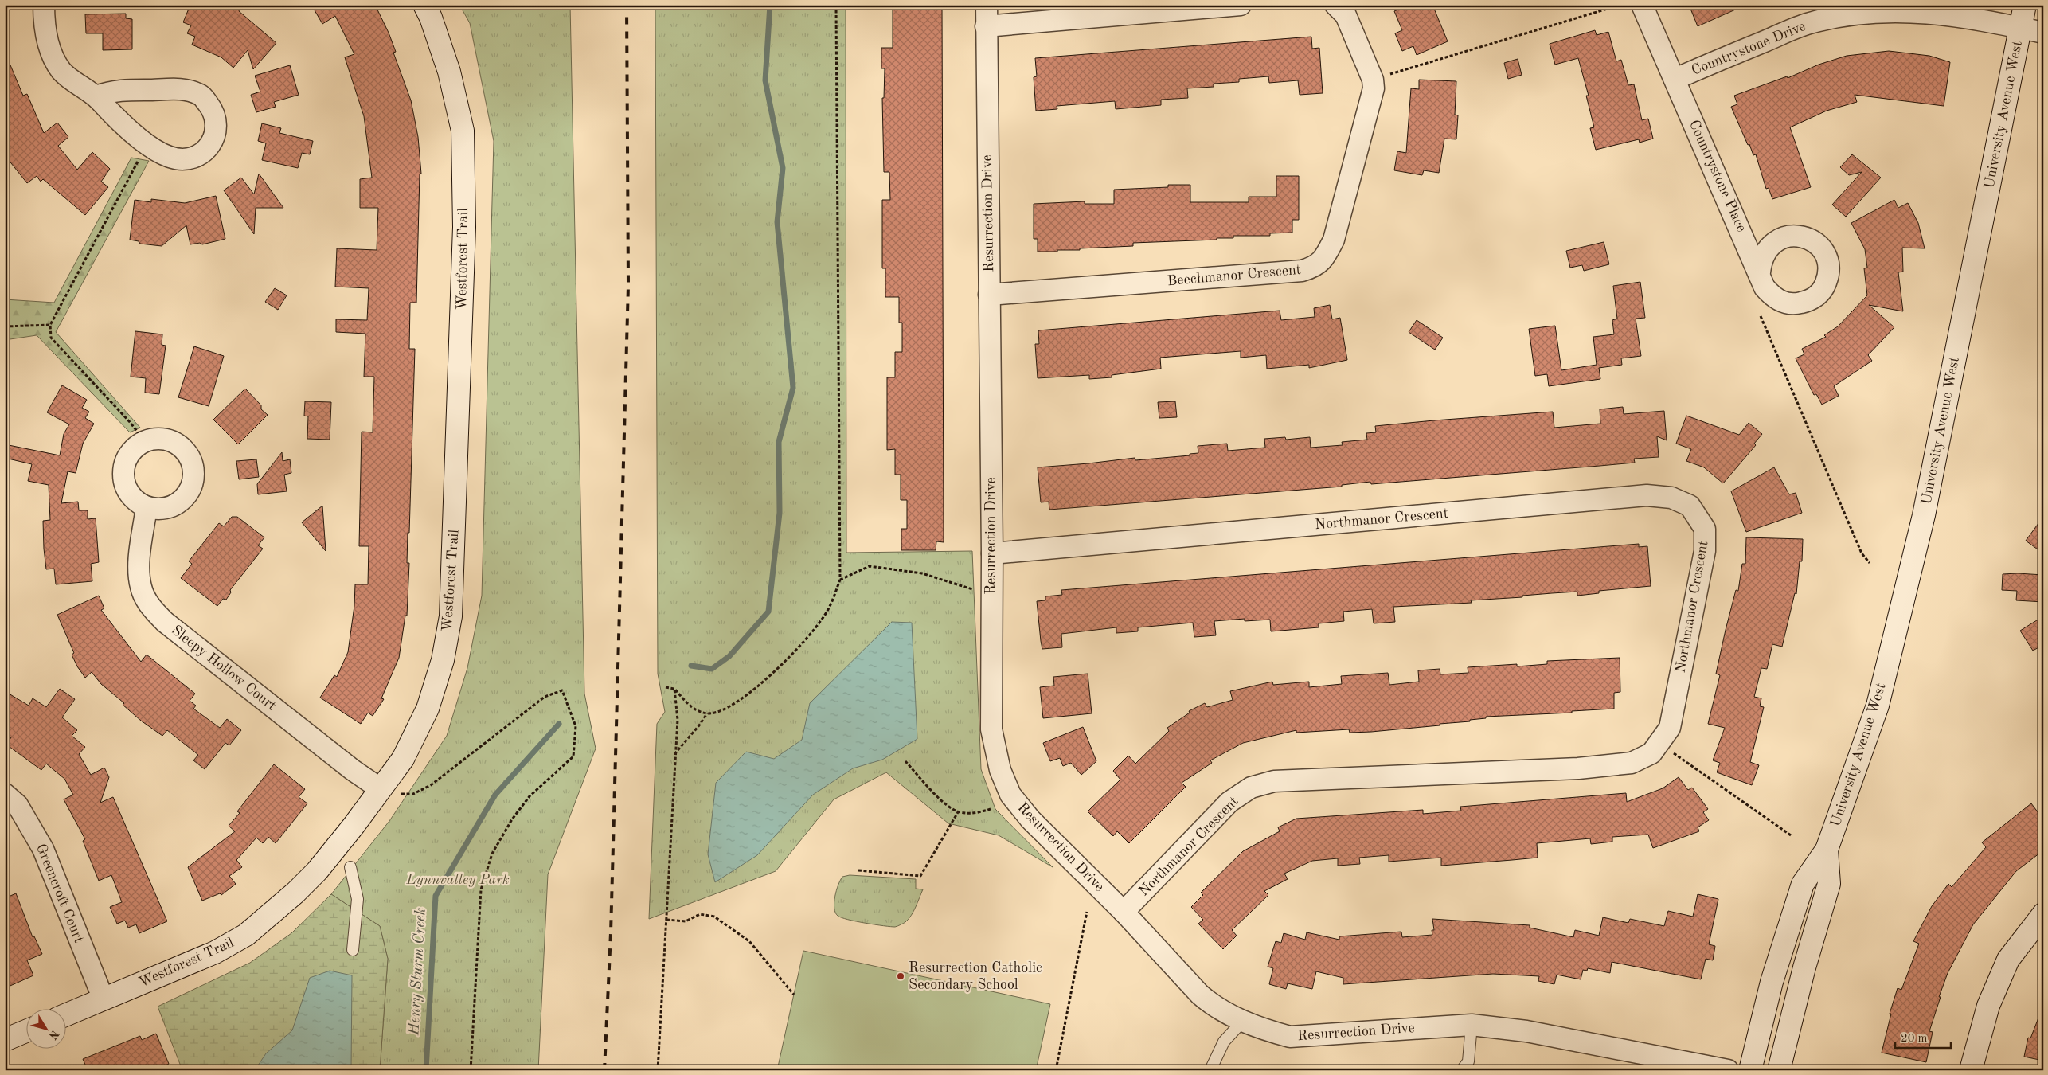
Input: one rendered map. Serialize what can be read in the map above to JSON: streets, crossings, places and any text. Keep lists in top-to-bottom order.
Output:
{
  "streets": {
    "street": [
      "Countrystone Drive",
      "University Avenue West",
      "Countrystone Place",
      "Resurrection Drive",
      "Westforest Trail",
      "Beechmanor Crescent",
      "Northmanor Crescent",
      "Sleepy Hollow Court",
      "Greencroft Court"
    ]
  },
  "crossings": [
    ["Countrystone Drive", "University Avenue West"],
    ["Countrystone Drive", "Countrystone Place"],
    ["Resurrection Drive", "Beechmanor Crescent"],
    ["Resurrection Drive", "Northmanor Crescent"],
    ["Westforest Trail", "Sleepy Hollow Court"],
    ["Westforest Trail", "Greencroft Court"]
  ],
  "water": ["Henry Sturm Creek"],
  "parks": ["Lynnvalley Park"],
  "places": ["Resurrection Catholic Secondary School"],
  "scale_bar": "20 m",
  "north": "bottom right"
}
